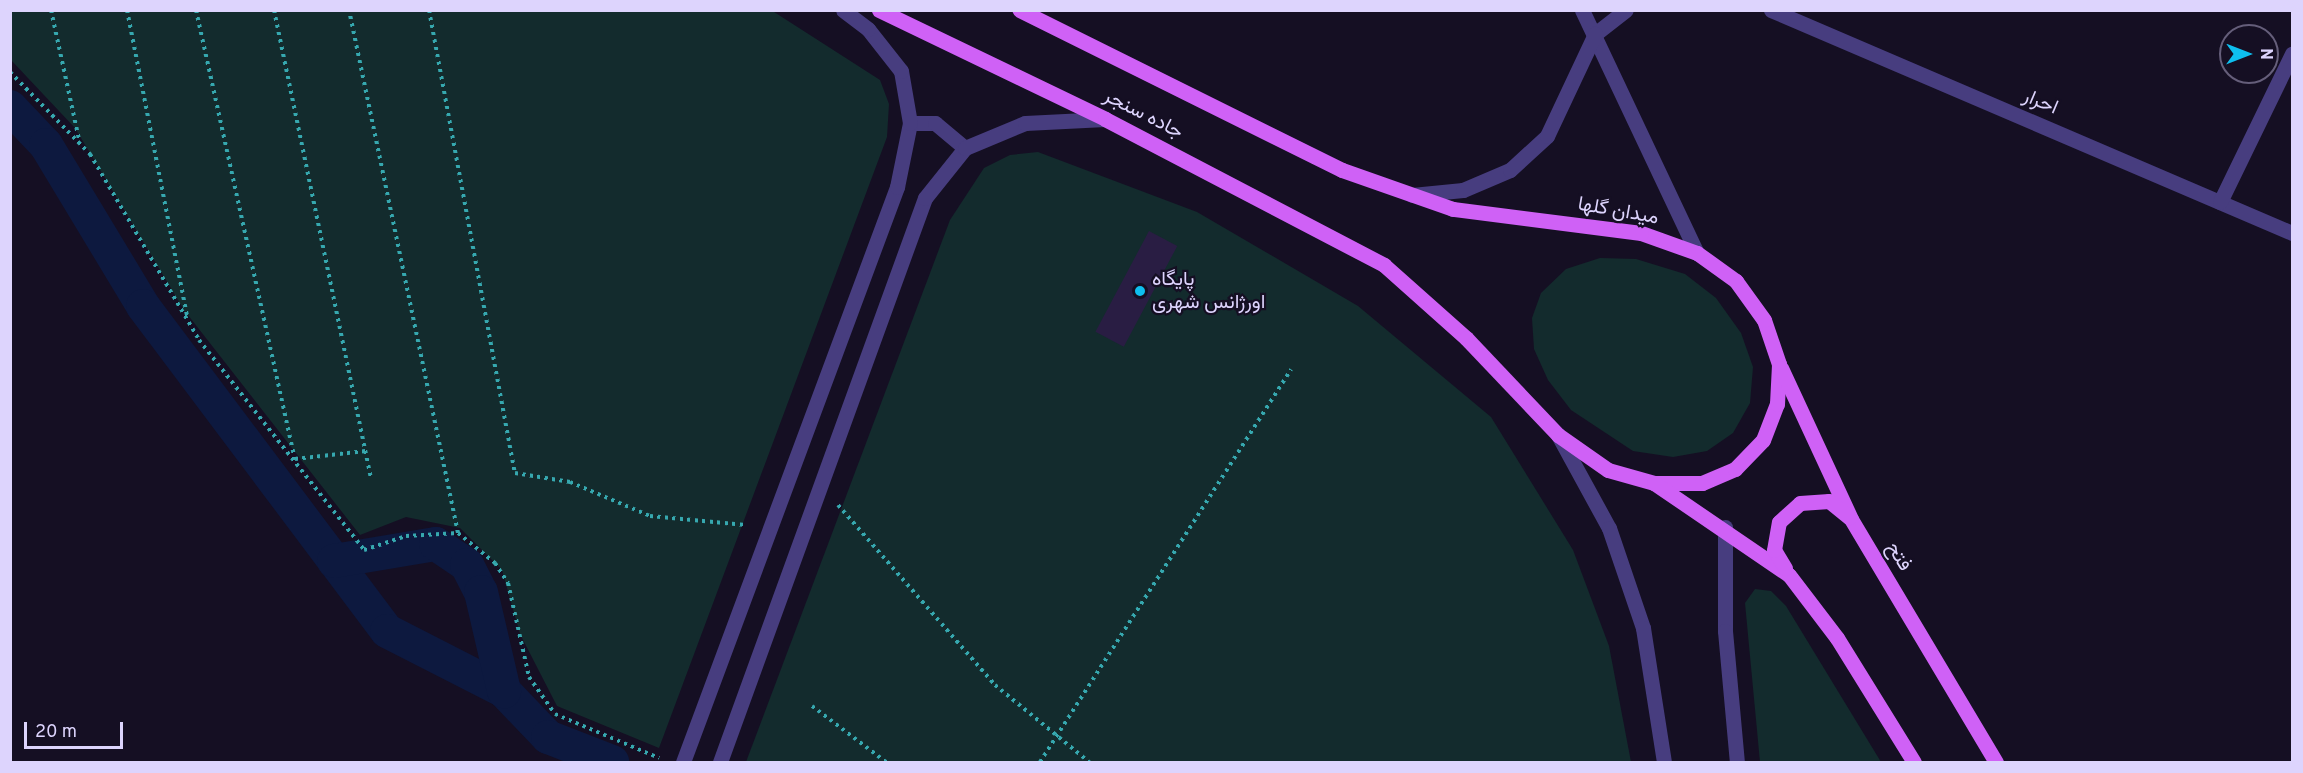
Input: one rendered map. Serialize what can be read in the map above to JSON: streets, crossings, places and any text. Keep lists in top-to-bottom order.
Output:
{
  "streets": {
    "main road": ["جاده سنجر", "میدان گلها", "فتح"],
    "street": ["احرار"]
  },
  "crossings": [
    ["جاده سنجر", "میدان گلها"],
    ["میدان گلها", "فتح"]
  ],
  "places": ["پایگاه اورژانس شهری"],
  "scale_bar": "20 m",
  "north": "right"
}
